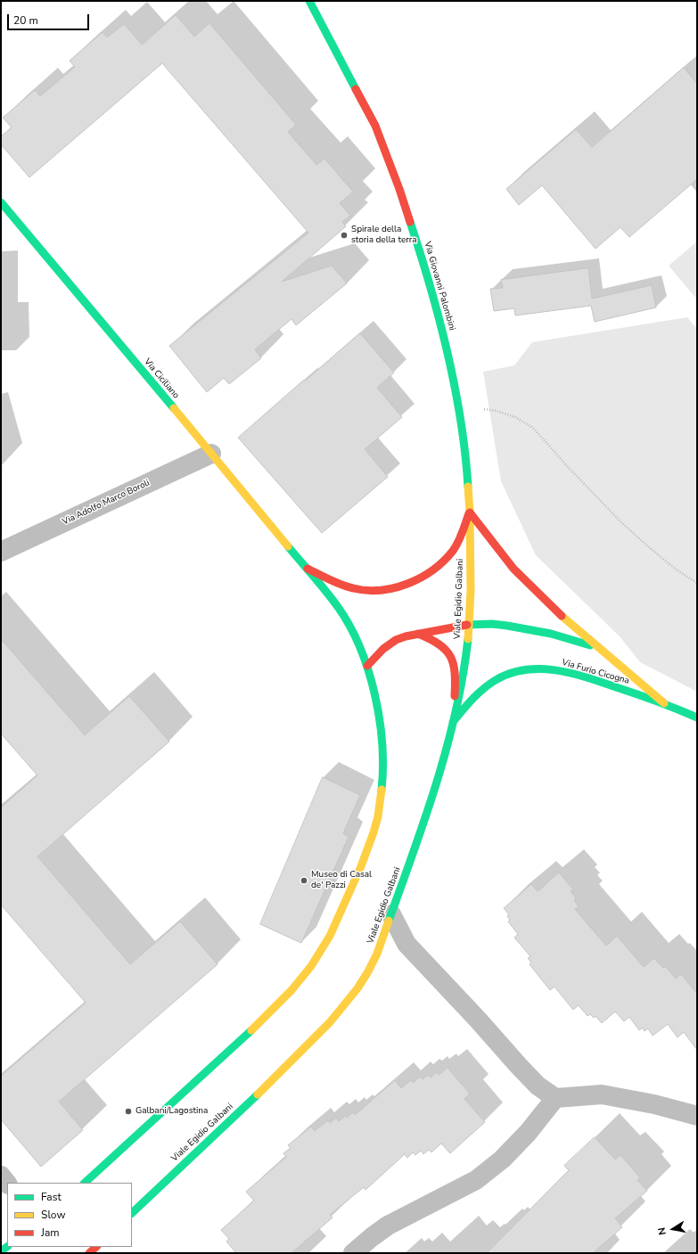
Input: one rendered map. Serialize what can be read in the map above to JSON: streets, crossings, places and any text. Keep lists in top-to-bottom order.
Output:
{
  "streets": {
    "main road": [
      "Via Giovanni Palombini",
      "Via Ciciliano",
      "Viale Egidio Galbani",
      "Via Furio Cicogna"
    ],
    "street": ["Via Adolfo Marco Boroli"]
  },
  "crossings": [
    ["Via Giovanni Palombini", "Viale Egidio Galbani"],
    ["Via Giovanni Palombini", "Via Furio Cicogna"],
    ["Via Ciciliano", "Via Adolfo Marco Boroli"],
    ["Viale Egidio Galbani", "Via Furio Cicogna"]
  ],
  "places": ["Spirale della storia della terra", "Museo di Casal de' Pazzi", "Galbani/Lagostina"],
  "legend": ["Fast", "Slow", "Jam"],
  "scale_bar": "20 m",
  "north": "left"
}
